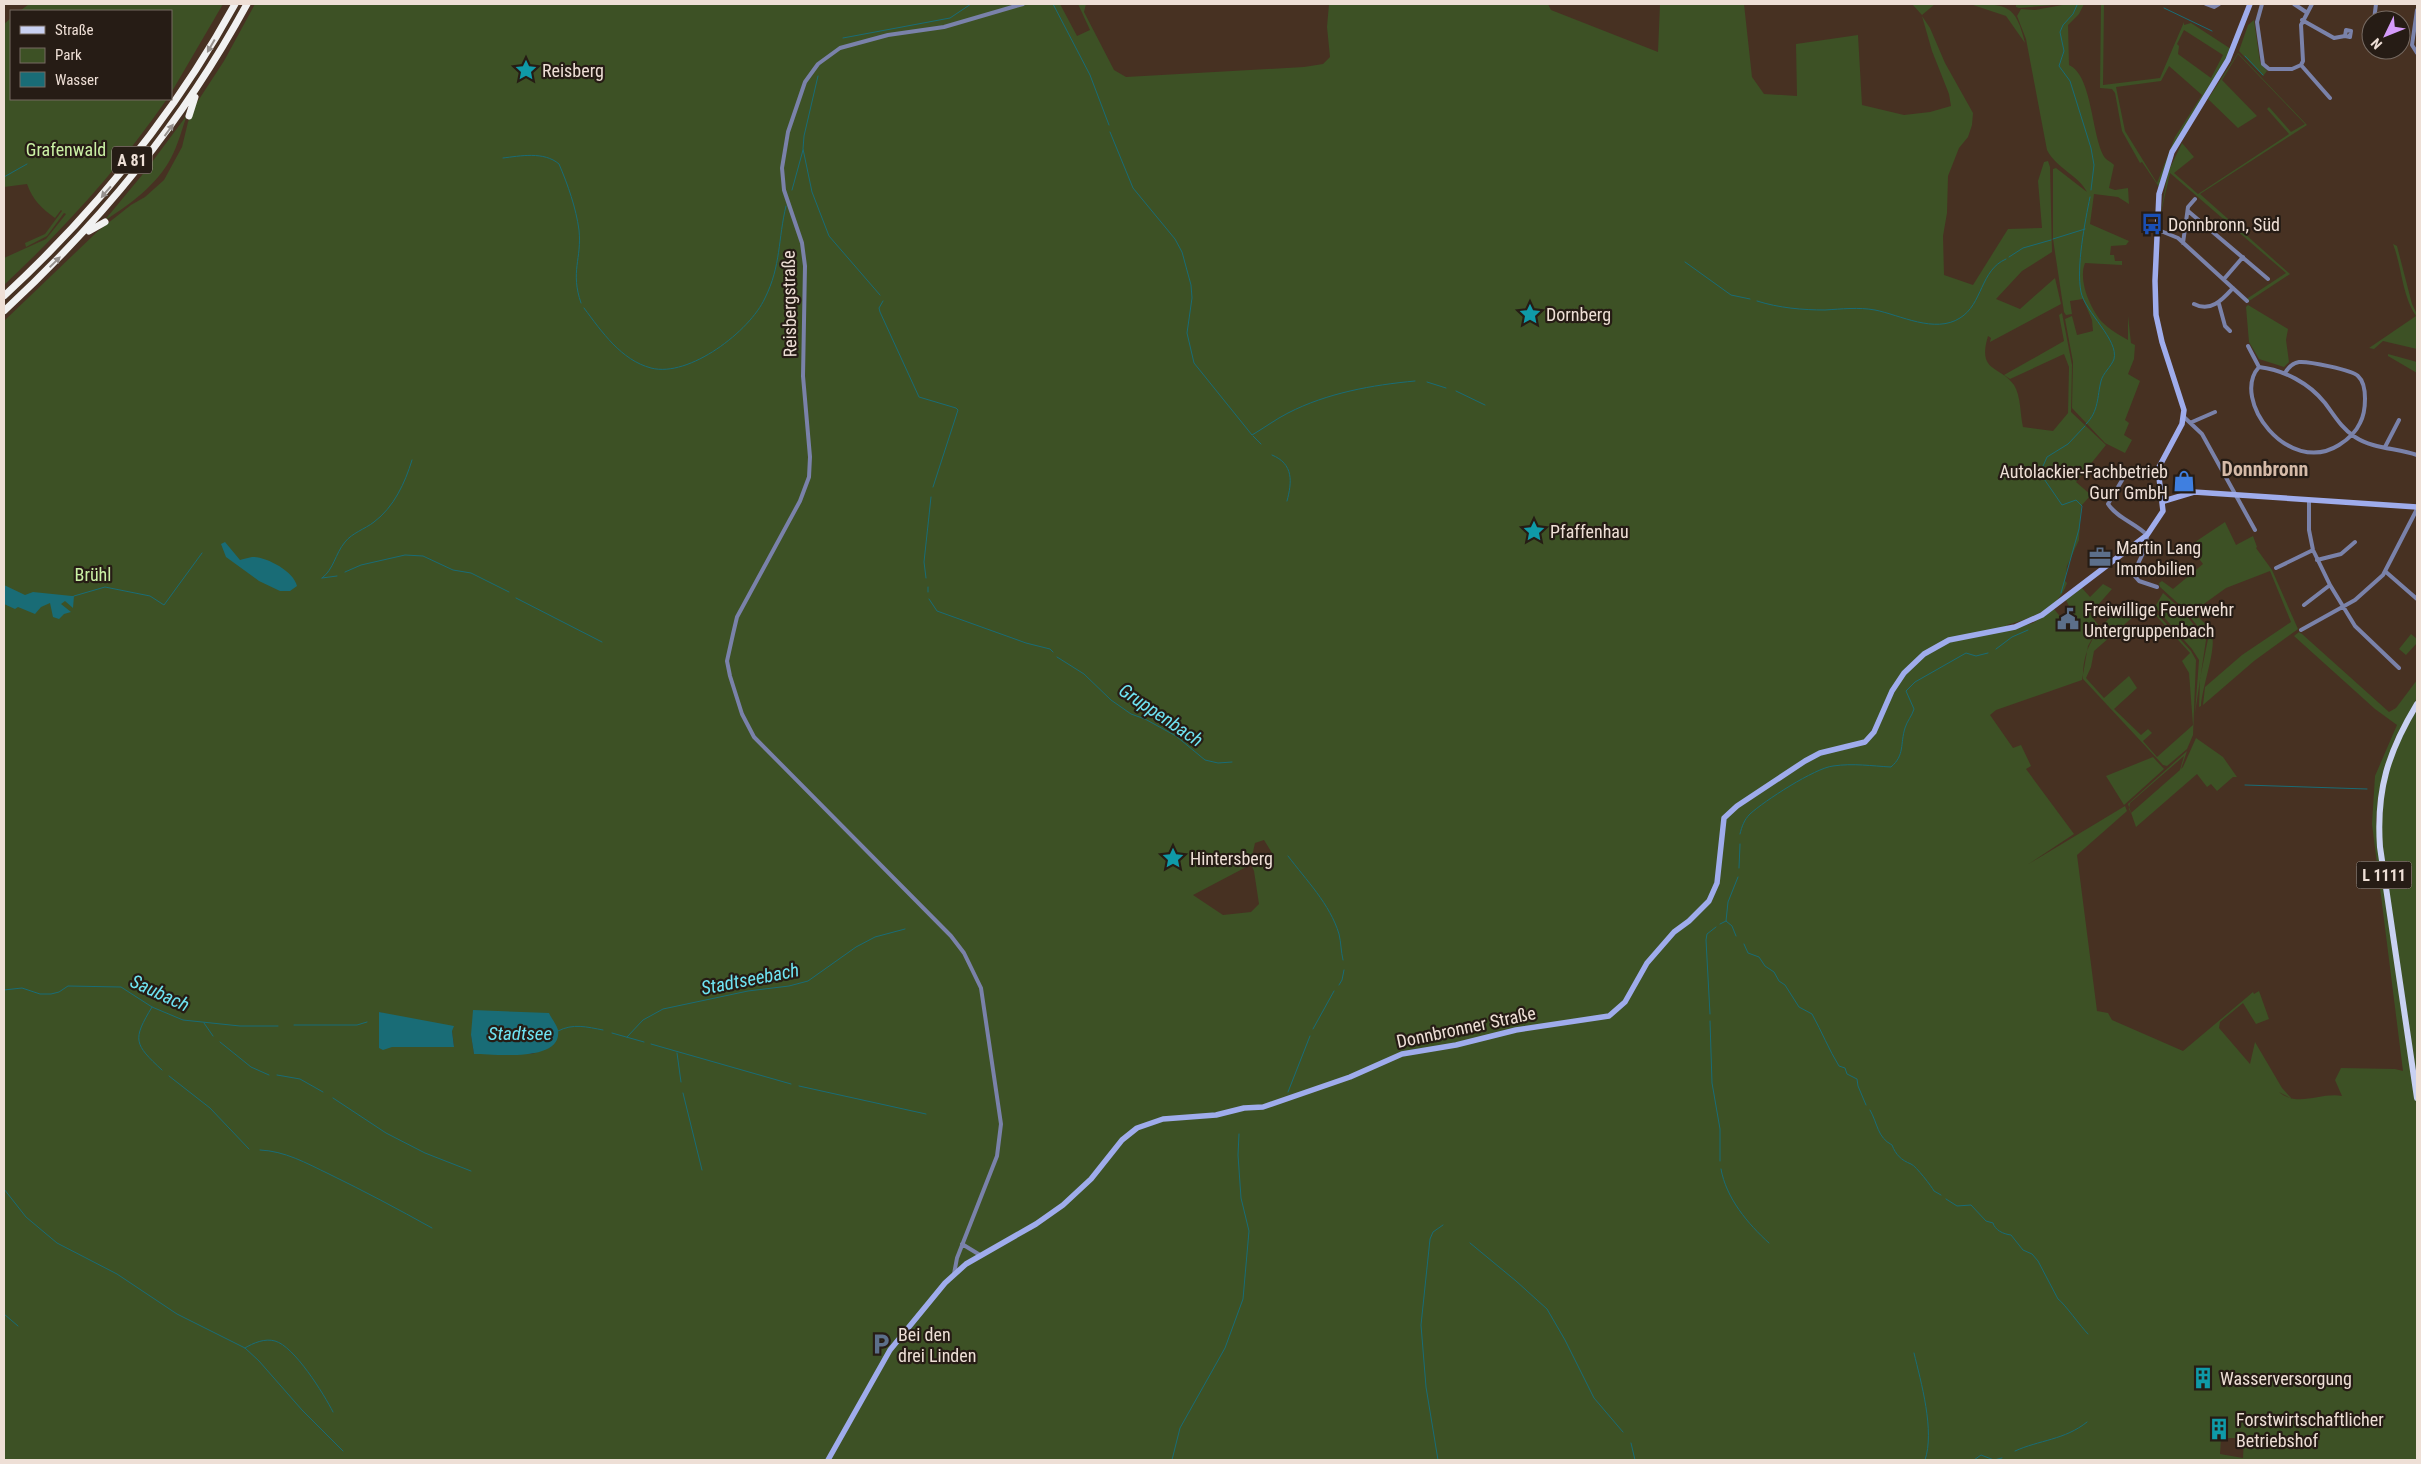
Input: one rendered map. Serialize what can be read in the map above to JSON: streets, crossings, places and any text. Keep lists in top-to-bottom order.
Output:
{
  "streets": {
    "highway": ["A 81"],
    "main road": ["L 1111"],
    "street": ["Reisbergstraße", "Donnbronner Straße"]
  },
  "districts": ["Donnbronn"],
  "water": [
    "Gruppenbach",
    "Stadtseebach",
    "Saubach",
    "Stadtsee"
  ],
  "parks": ["Grafenwald", "Brühl"],
  "places": {
    "place": [
      "Reisberg",
      "Dornberg",
      "Pfaffenhau",
      "Hintersberg"
    ],
    "bus stop": ["Donnbronn, Süd"],
    "shop": ["Autolackier-Fachbetrieb Gurr GmbH"],
    "office": ["Martin Lang Immobilien"],
    "public building": ["Freiwillige Feuerwehr Untergruppenbach"],
    "parking": ["Bei den drei Linden"],
    "building": ["Wasserversorgung", "Forstwirtschaftlicher Betriebshof"]
  },
  "legend": ["Straße", "Park", "Wasser"],
  "north": "bottom left"
}
